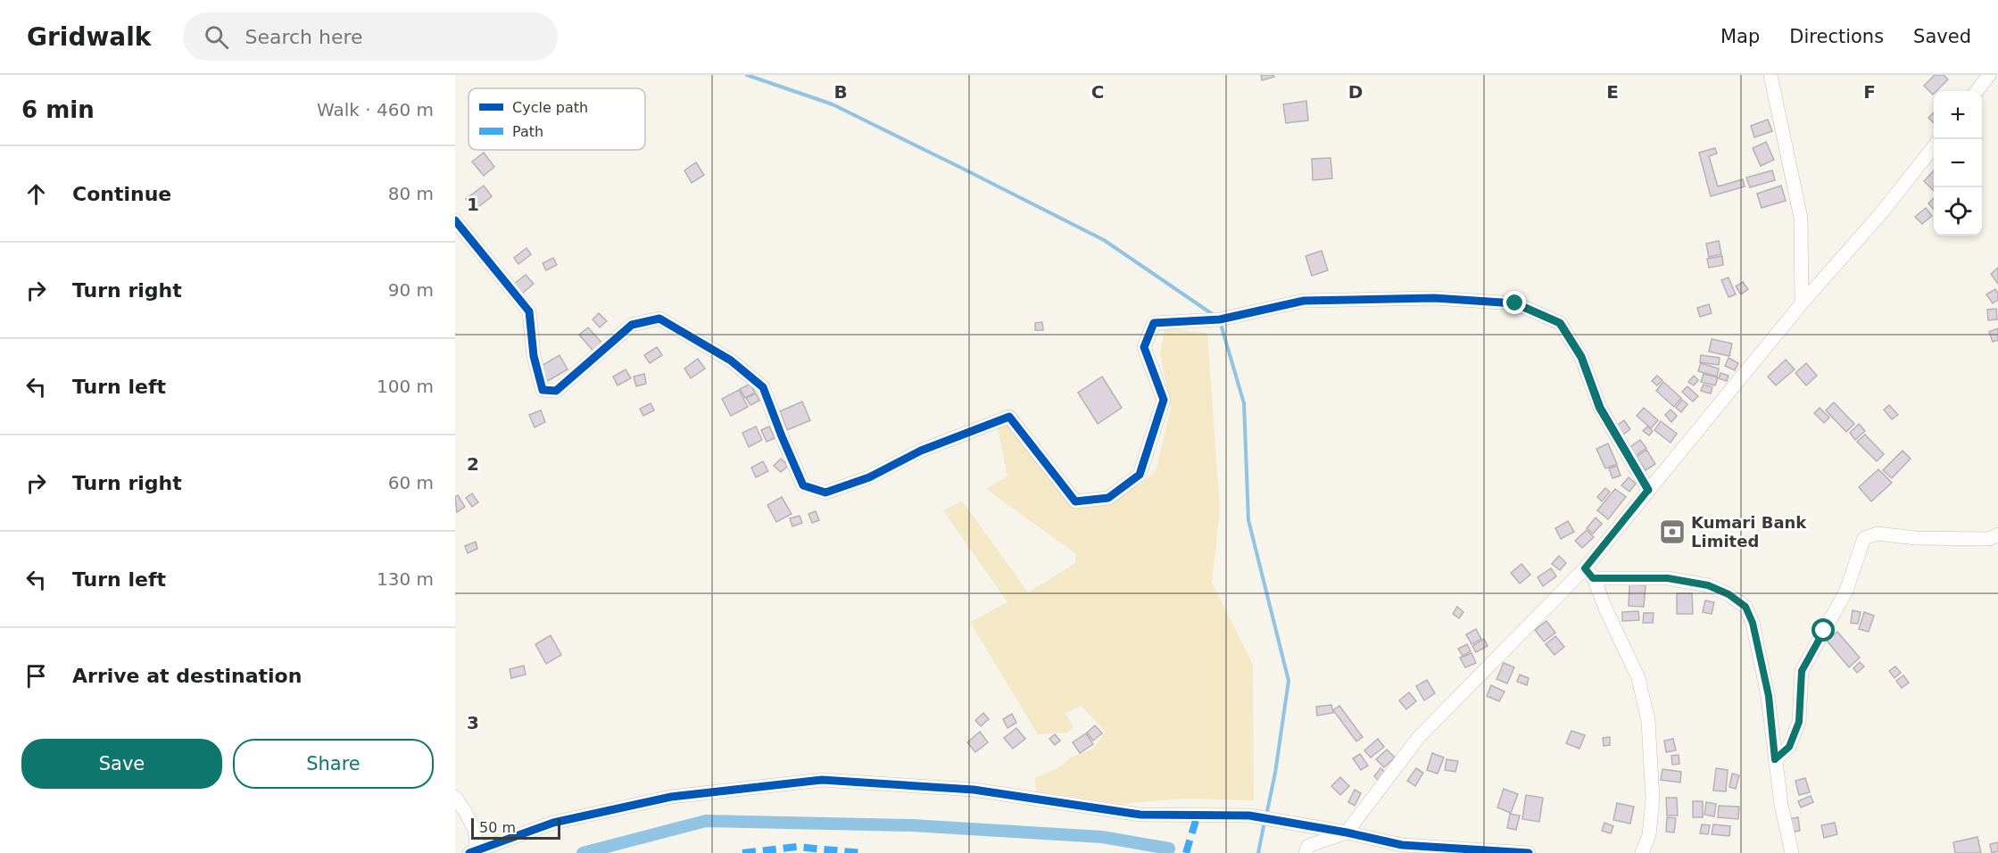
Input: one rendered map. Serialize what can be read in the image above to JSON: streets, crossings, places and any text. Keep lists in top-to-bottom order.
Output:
{
  "places": {
    "bank": ["Kumari Bank Limited"]
  },
  "legend": ["Cycle path", "Path"],
  "scale_bar": "50 m",
  "page": {
    "header": "Gridwalk",
    "search": "Search here",
    "nav": ["Map", "Directions", "Saved"],
    "heading": ["6 min", "Walk · 460 m"],
    "map_buttons": ["+", "−"],
    "list": [
      ["Continue", "80 m"],
      ["Turn right", "90 m"],
      ["Turn left", "100 m"],
      ["Turn right", "60 m"],
      ["Turn left", "130 m"],
      "Arrive at destination"
    ],
    "buttons": ["Save", "Share"],
    "scale": "50 m"
  },
  "grid": {
    "columns": [
      "B",
      "C",
      "D",
      "E",
      "F"
    ],
    "rows": ["1", "2", "3"]
  }
}
